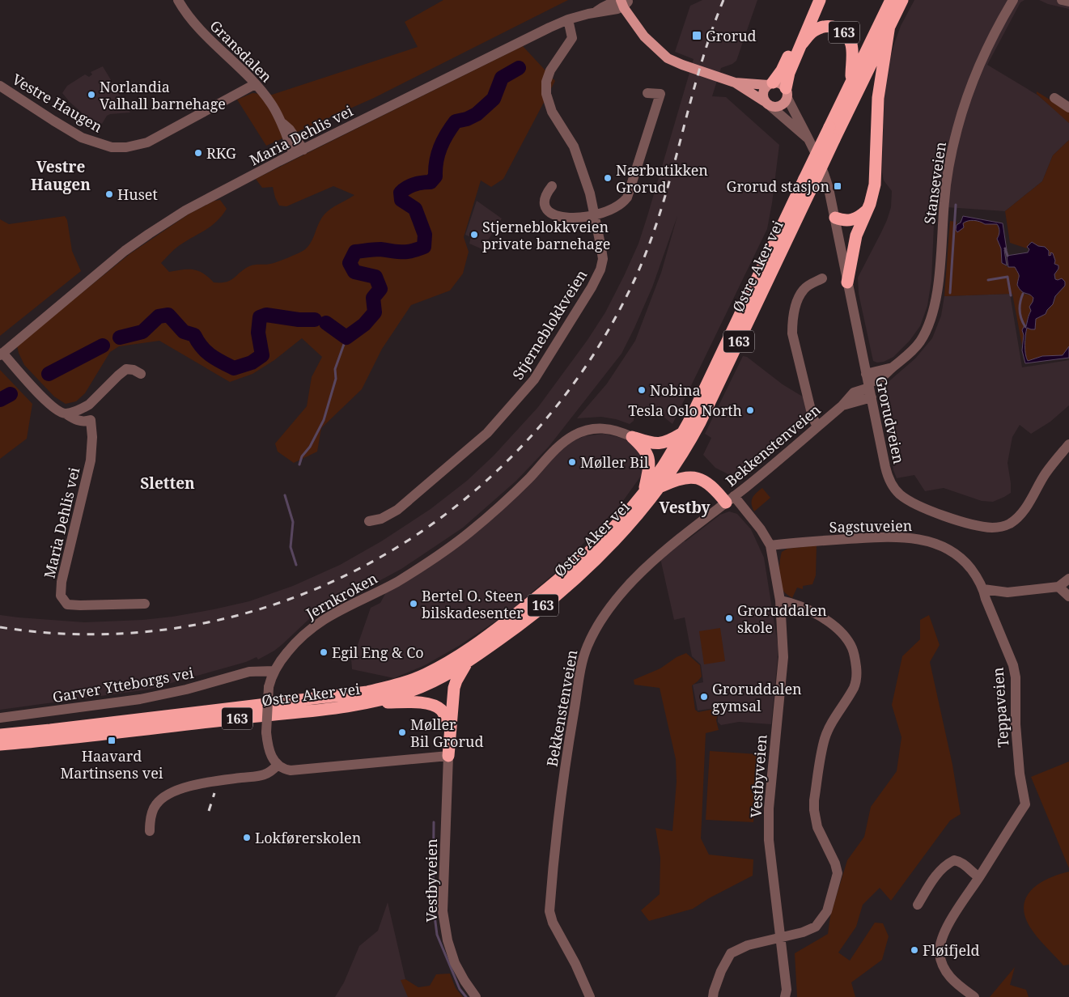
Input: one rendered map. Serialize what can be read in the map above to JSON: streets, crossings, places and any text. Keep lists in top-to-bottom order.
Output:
{
  "streets": {
    "highway": ["163", "Østre Aker vei"],
    "main road": ["Grorudveien"],
    "street": [
      "Gransdalen",
      "Vestre Haugen",
      "Maria Dehlis vei",
      "Stanseveien",
      "Stjerneblokkveien",
      "Bekkenstenveien",
      "Sagstuveien",
      "Jernkroken",
      "Garver Ytteborgs vei",
      "Teppaveien",
      "Vestbyveien"
    ]
  },
  "crossings": [
    ["163", "Østre Aker vei"],
    ["163", "Grorudveien"],
    ["Gransdalen", "Vestre Haugen"],
    ["Gransdalen", "Maria Dehlis vei"],
    ["Maria Dehlis vei", "Stjerneblokkveien"],
    ["Maria Dehlis vei", "Grorudveien"],
    ["Stanseveien", "Grorudveien"],
    ["Stanseveien", "Bekkenstenveien"],
    ["Grorudveien", "Bekkenstenveien"],
    ["Bekkenstenveien", "Vestbyveien"],
    ["Sagstuveien", "Teppaveien"],
    ["Sagstuveien", "Vestbyveien"],
    ["Jernkroken", "Garver Ytteborgs vei"]
  ],
  "districts": ["Vestre Haugen", "Sletten", "Vestby"],
  "places": {
    "transit": ["Grorud", "Grorud stasjon", "Haavard Martinsens vei"],
    "other": [
      "Norlandia Valhall barnehage",
      "RKG",
      "Nærbutikken Grorud",
      "Huset",
      "Stjerneblokkveien private barnehage",
      "Nobina",
      "Tesla Oslo North",
      "Møller Bil",
      "Bertel O. Steen bilskadesenter",
      "Groruddalen skole",
      "Egil Eng & Co",
      "Groruddalen gymsal",
      "Møller Bil Grorud",
      "Lokførerskolen",
      "Fløifjeld"
    ]
  }
}
